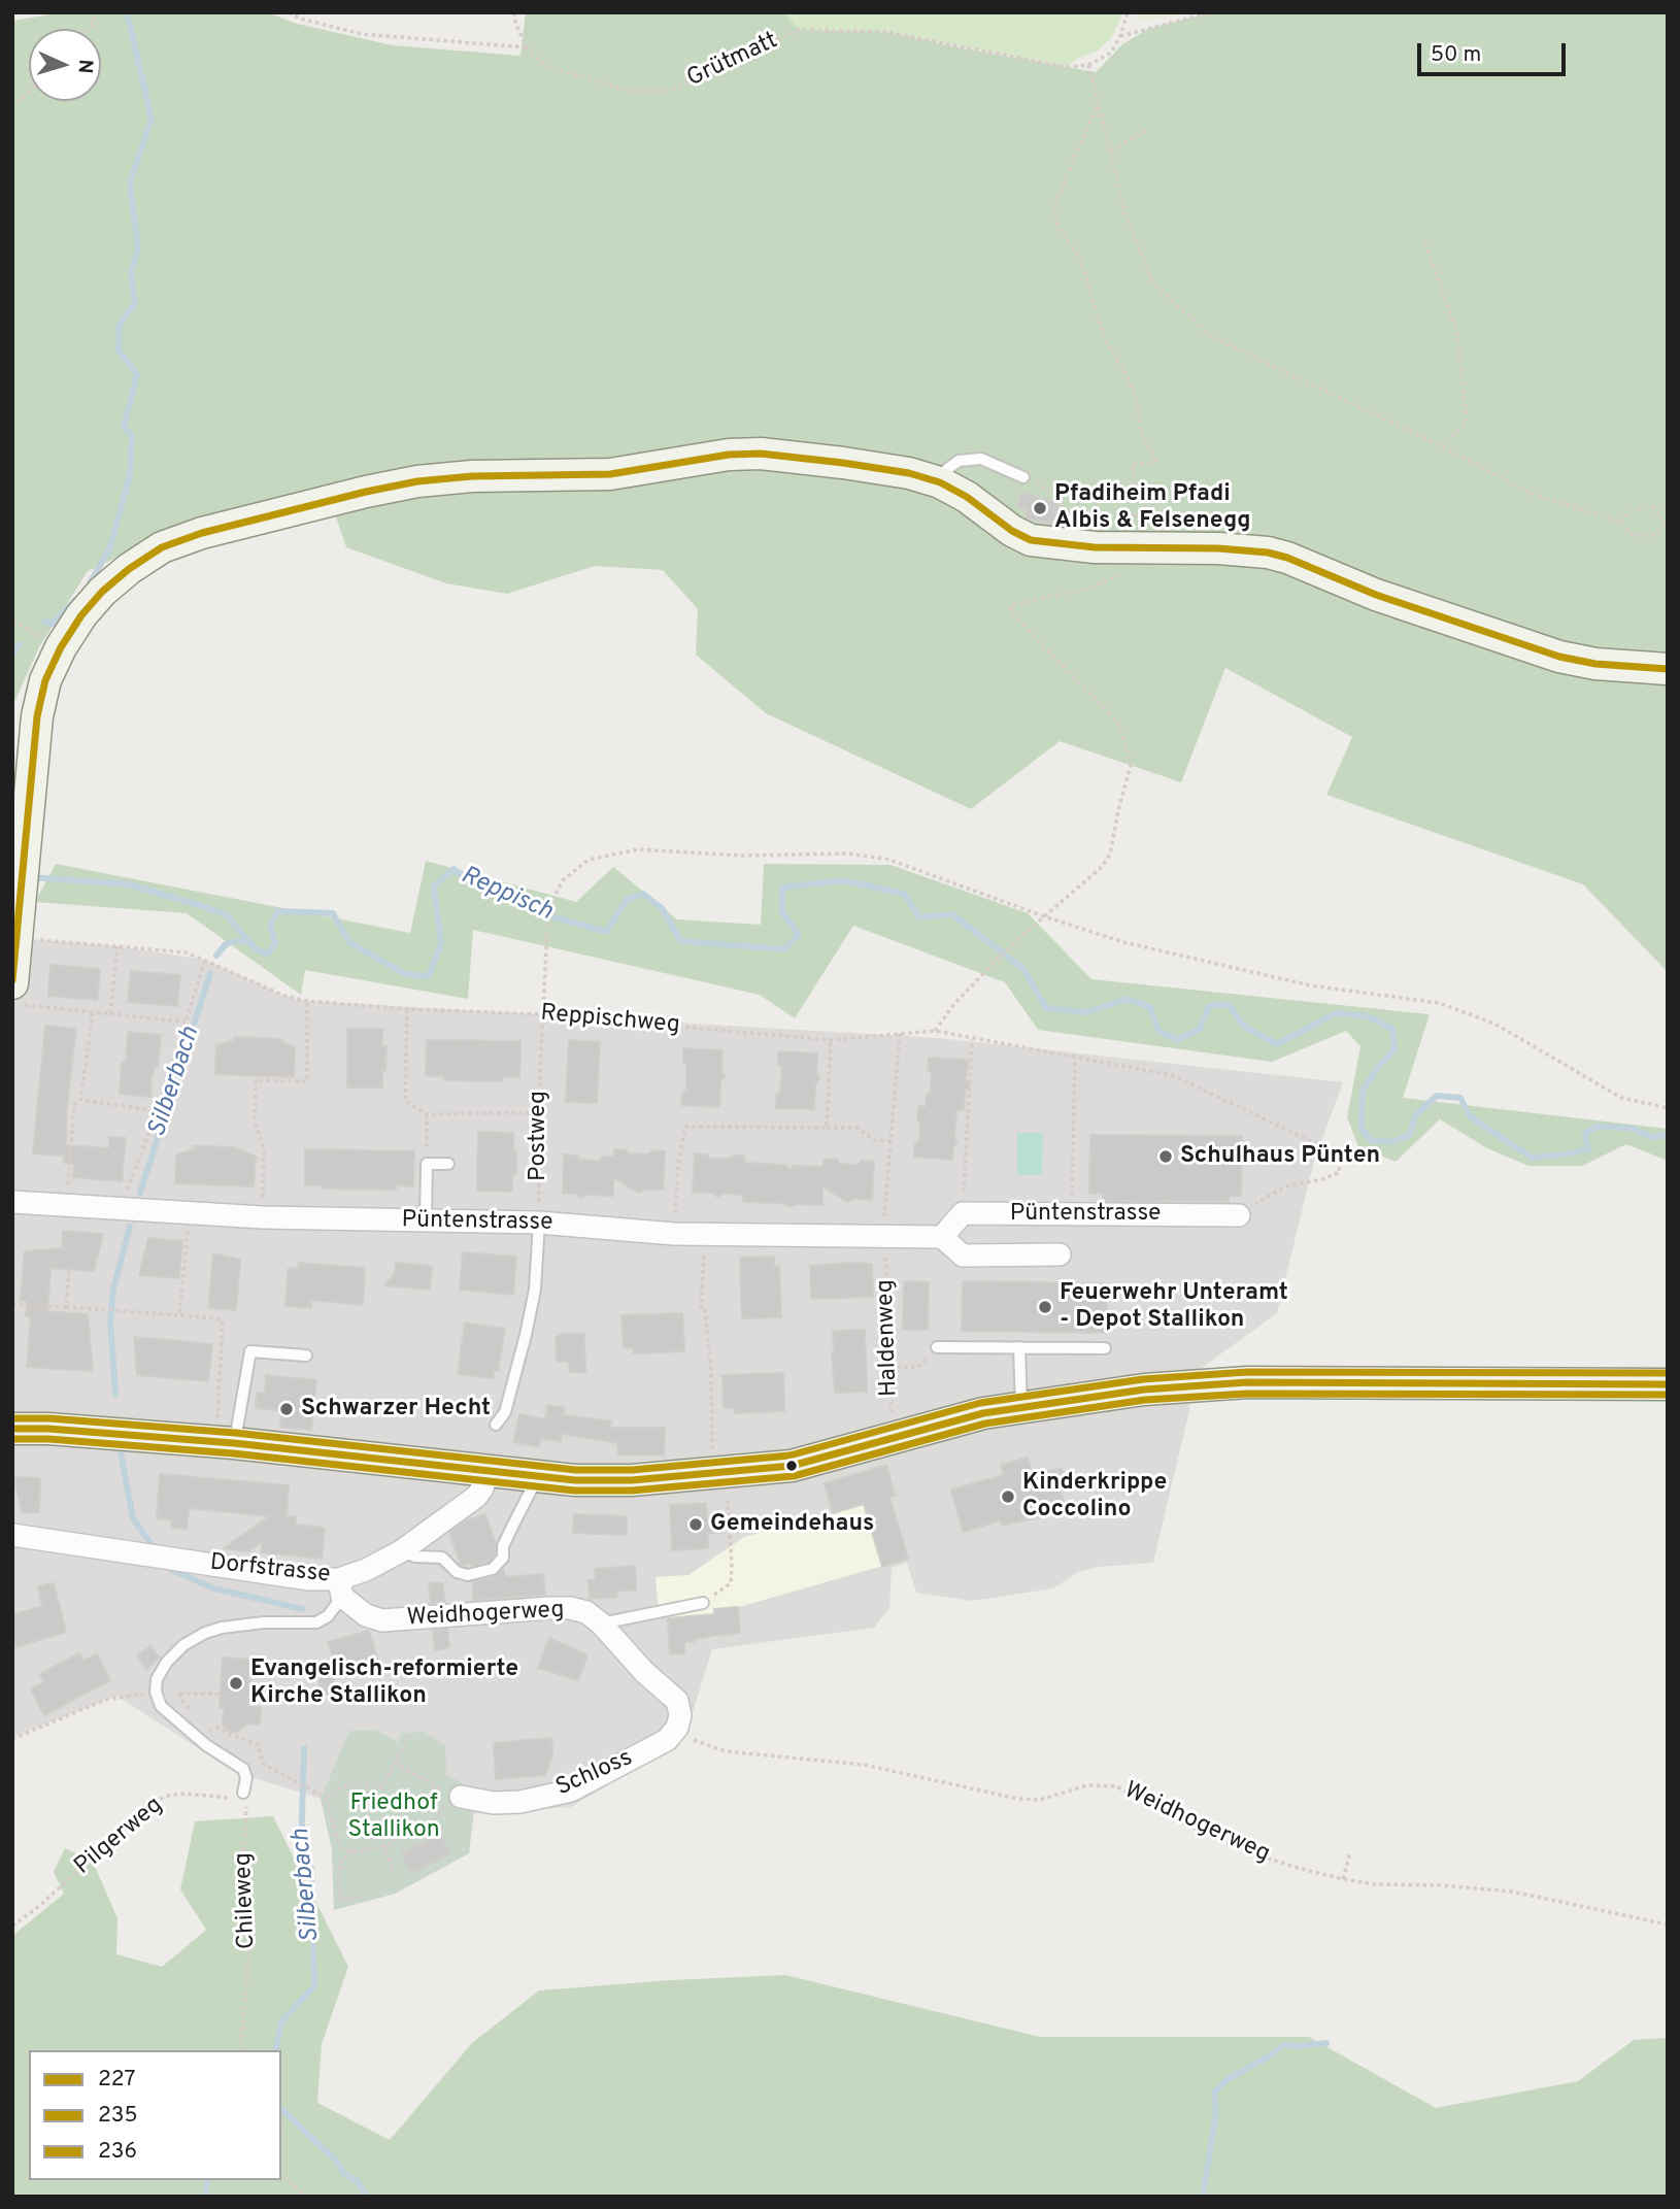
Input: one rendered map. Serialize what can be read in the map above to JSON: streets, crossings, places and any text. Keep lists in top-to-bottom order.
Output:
{
  "streets": {
    "street": [
      "Püntenstrasse",
      "Dorfstrasse",
      "Weidhogerweg",
      "Schloss"
    ],
    "path": [
      "Grütmatt",
      "Reppischweg",
      "Postweg",
      "Haldenweg",
      "Pilgerweg",
      "Chileweg"
    ]
  },
  "crossings": [
    ["Reppischweg", "Postweg"],
    ["Reppischweg", "Püntenstrasse"],
    ["Reppischweg", "Haldenweg"],
    ["Postweg", "Püntenstrasse"],
    ["Püntenstrasse", "Haldenweg"],
    ["Dorfstrasse", "Weidhogerweg"],
    ["Weidhogerweg", "Schloss"],
    ["Pilgerweg", "Chileweg"]
  ],
  "water": ["Reppisch", "Silberbach"],
  "parks": ["Friedhof Stallikon"],
  "places": [
    "Pfadiheim Pfadi Albis & Felsenegg",
    "Schulhaus Pünten",
    "Feuerwehr Unteramt - Depot Stallikon",
    "Schwarzer Hecht",
    "Kinderkrippe Coccolino",
    "Gemeindehaus",
    "Evangelisch-reformierte Kirche Stallikon"
  ],
  "lines": ["transit line 227", "transit line 236", "transit line 235"],
  "legend": ["227", "235", "236"],
  "scale_bar": "50 m",
  "north": "right"
}
